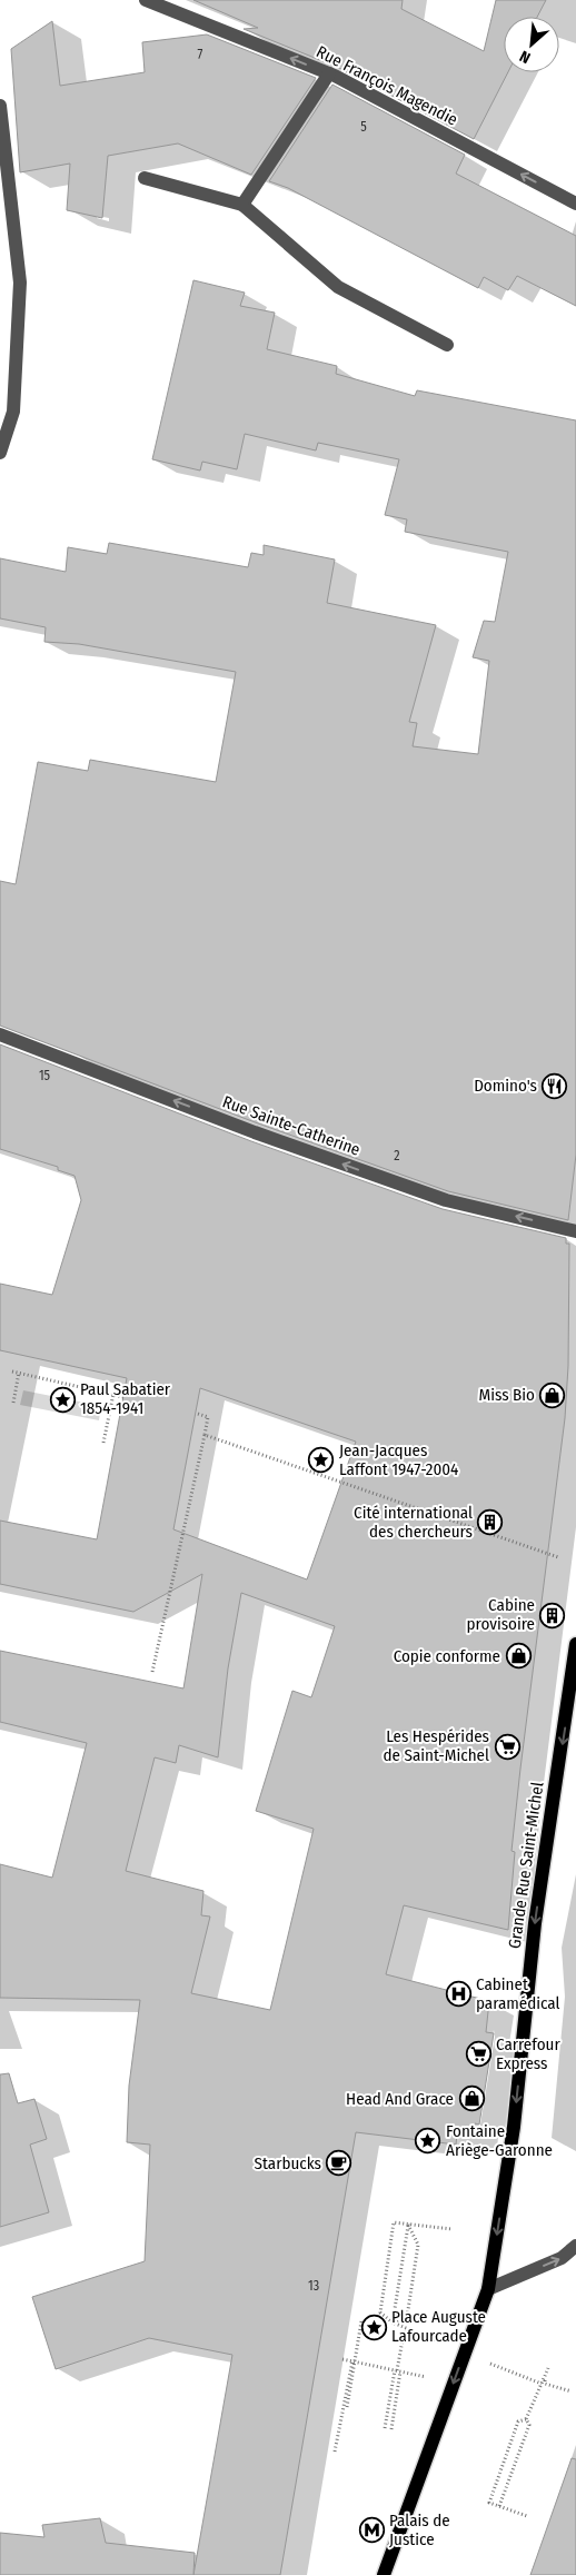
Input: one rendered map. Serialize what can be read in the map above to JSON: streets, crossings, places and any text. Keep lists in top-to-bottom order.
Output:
{
  "streets": {
    "main road": ["Grande Rue Saint-Michel"],
    "street": ["Rue François Magendie", "Rue Sainte-Catherine"]
  },
  "one_way": ["Rue François Magendie", "Rue Sainte-Catherine", "Grande Rue Saint-Michel"],
  "places": {
    "restaurant": ["Domino's"],
    "shop": ["Miss Bio", "Copie conforme", "Head And Grace"],
    "place": [
      "Paul Sabatier 1854-1941",
      "Jean-Jacques Laffont 1947-2004",
      "Fontaine Ariège-Garonne",
      "Place Auguste Lafourcade"
    ],
    "building": ["Cité international des chercheurs", "Cabine provisoire"],
    "supermarket": ["Les Hespérides de Saint-Michel", "Carrefour Express"],
    "hospital": ["Cabinet paramédical"],
    "cafe": ["Starbucks"],
    "metro station": ["Palais de Justice"]
  },
  "house_numbers": [
    "7",
    "5",
    "15",
    "2",
    "13"
  ],
  "north": "bottom left"
}
